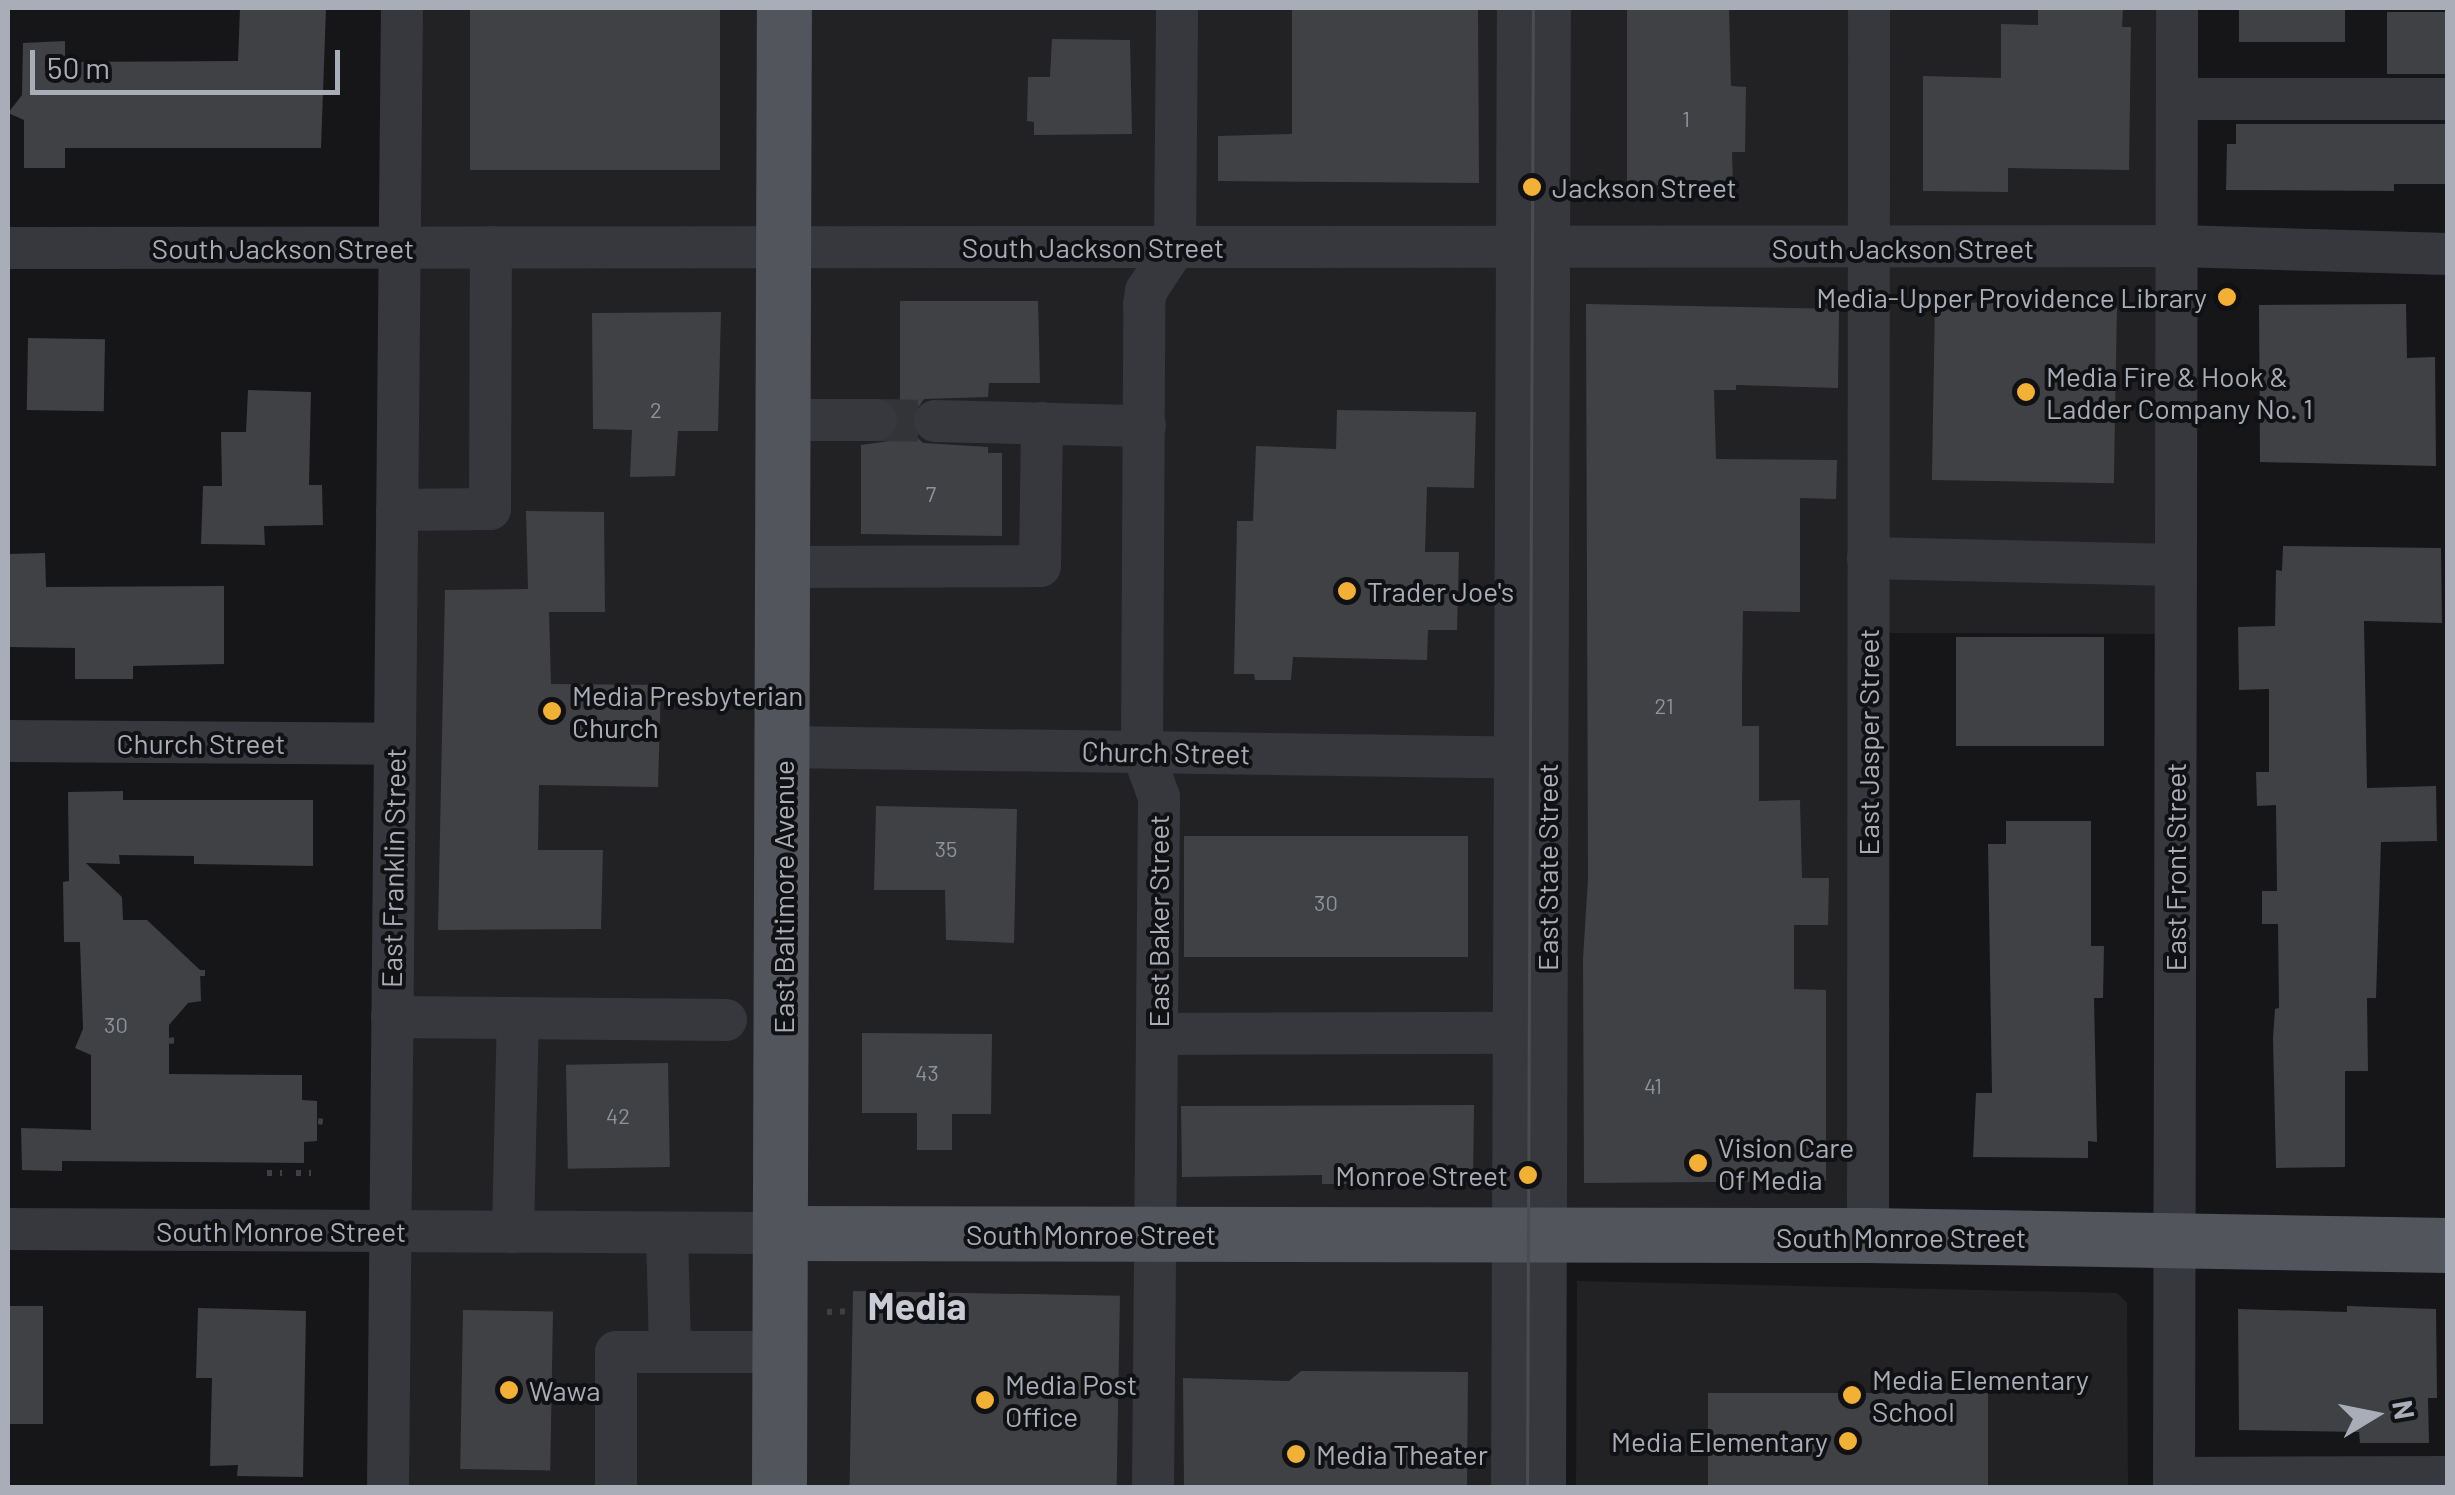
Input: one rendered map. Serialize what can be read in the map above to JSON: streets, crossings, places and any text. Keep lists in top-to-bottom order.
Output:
{
  "streets": {
    "main road": ["East Baltimore Avenue", "South Monroe Street"],
    "street": [
      "South Jackson Street",
      "East Jasper Street",
      "Church Street",
      "East State Street",
      "East Front Street",
      "East Franklin Street",
      "East Baker Street"
    ]
  },
  "crossings": [
    ["South Jackson Street", "East Jasper Street"],
    ["South Jackson Street", "East State Street"],
    ["South Jackson Street", "East Front Street"],
    ["South Jackson Street", "East Franklin Street"],
    ["South Jackson Street", "East Baltimore Avenue"],
    ["South Jackson Street", "East Baker Street"],
    ["East Jasper Street", "South Monroe Street"],
    ["Church Street", "East State Street"],
    ["Church Street", "East Franklin Street"],
    ["Church Street", "East Baltimore Avenue"],
    ["Church Street", "East Baker Street"],
    ["East State Street", "South Monroe Street"],
    ["East Front Street", "South Monroe Street"],
    ["East Franklin Street", "South Monroe Street"],
    ["East Baltimore Avenue", "South Monroe Street"],
    ["East Baker Street", "South Monroe Street"]
  ],
  "districts": ["Media"],
  "places": [
    "Jackson Street",
    "Media-Upper Providence Library",
    "Media Fire & Hook & Ladder Company No. 1",
    "Trader Joe's",
    "Media Presbyterian Church",
    "Vision Care Of Media",
    "Monroe Street",
    "Wawa",
    "Media Elementary School",
    "Media Post Office",
    "Media Elementary",
    "Media Theater"
  ],
  "house_numbers": [
    "1",
    "2",
    "7",
    "21",
    "35",
    "30",
    "30",
    "43",
    "41",
    "42"
  ],
  "scale_bar": "50 m",
  "north": "right"
}
